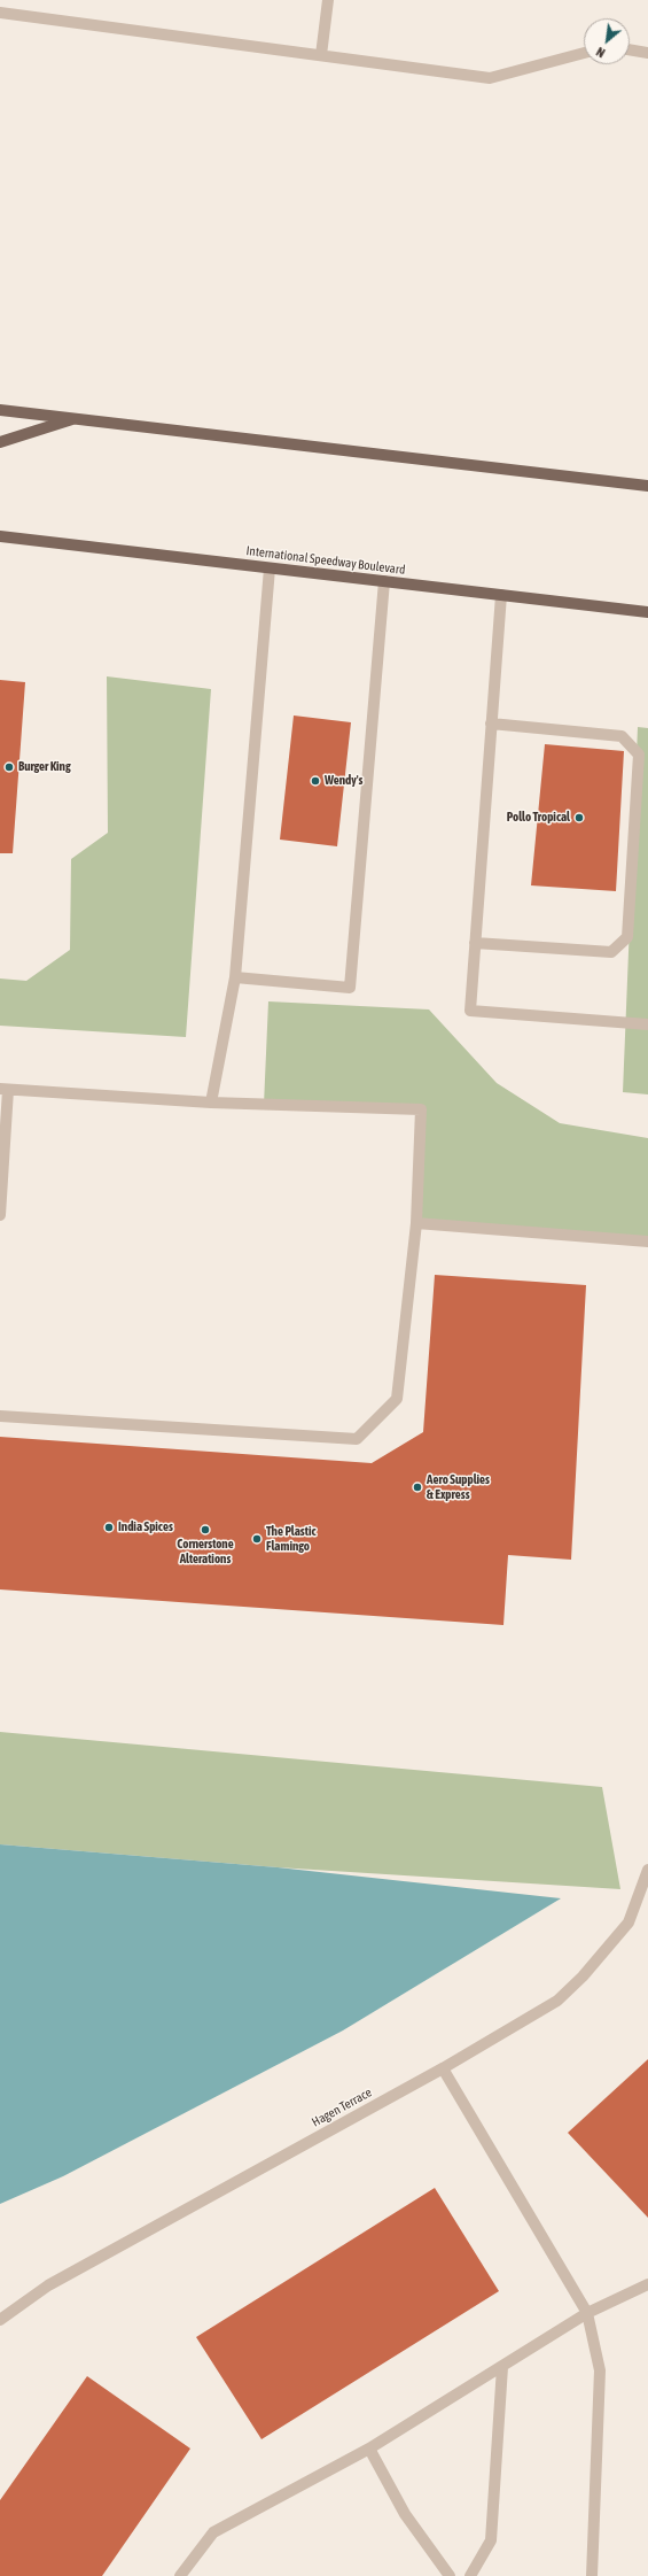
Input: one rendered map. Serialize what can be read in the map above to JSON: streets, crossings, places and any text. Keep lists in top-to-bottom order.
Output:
{
  "streets": {
    "main road": ["International Speedway Boulevard"],
    "street": ["Hagen Terrace"]
  },
  "places": [
    "Burger King",
    "Wendy's",
    "Pollo Tropical",
    "Aero Supplies & Express",
    "India Spices",
    "Cornerstone Alterations",
    "The Plastic Flamingo"
  ],
  "north": "bottom left"
}
